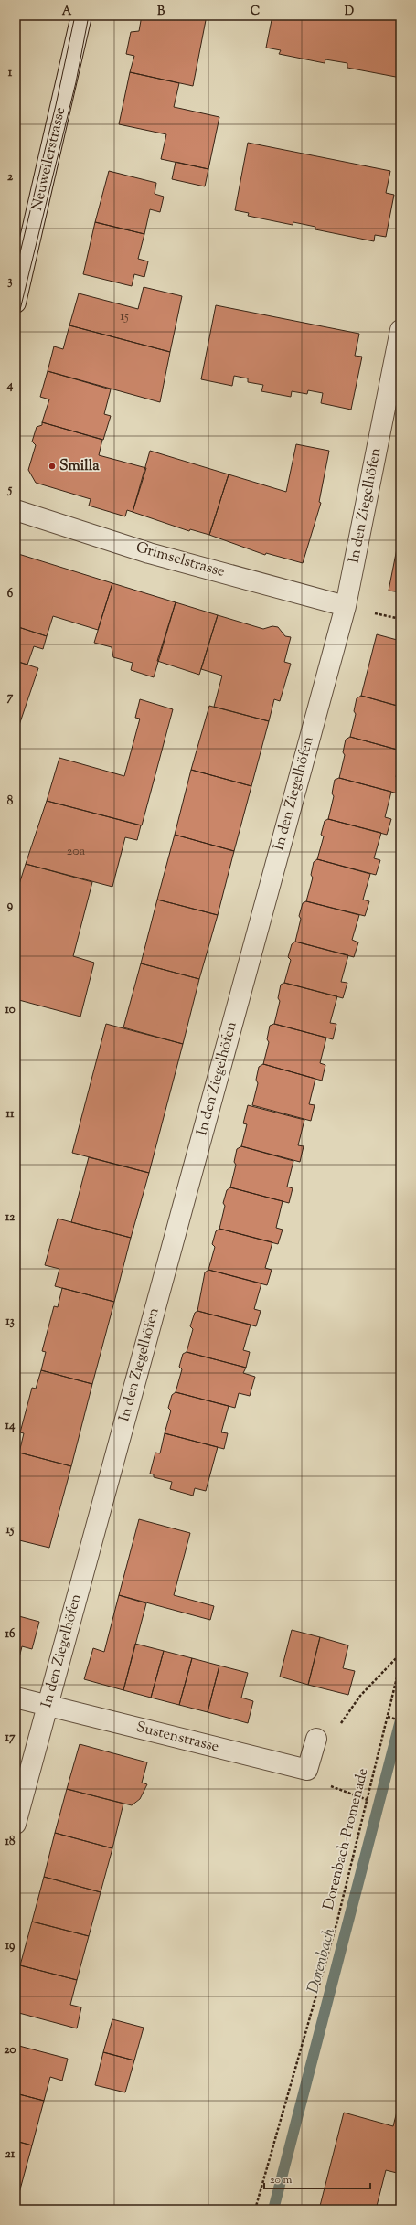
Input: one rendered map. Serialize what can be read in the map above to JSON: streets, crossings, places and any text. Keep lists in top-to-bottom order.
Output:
{
  "streets": {
    "street": [
      "Neuweilerstrasse",
      "In den Ziegelhöfen",
      "Grimselstrasse",
      "Sustenstrasse"
    ],
    "path": ["Dorenbach-Promenade"]
  },
  "crossings": [
    ["In den Ziegelhöfen", "Grimselstrasse"],
    ["In den Ziegelhöfen", "Sustenstrasse"]
  ],
  "water": ["Dorenbach"],
  "places": ["Smilla"],
  "house_numbers": ["15", "20a"],
  "scale_bar": "20 m",
  "grid": {
    "columns": [
      "A",
      "B",
      "C",
      "D"
    ],
    "rows": [
      "1",
      "2",
      "3",
      "4",
      "5",
      "6",
      "7",
      "8",
      "9",
      "10",
      "11",
      "12",
      "13",
      "14",
      "15",
      "16",
      "17",
      "18",
      "19",
      "20",
      "21"
    ]
  }
}
